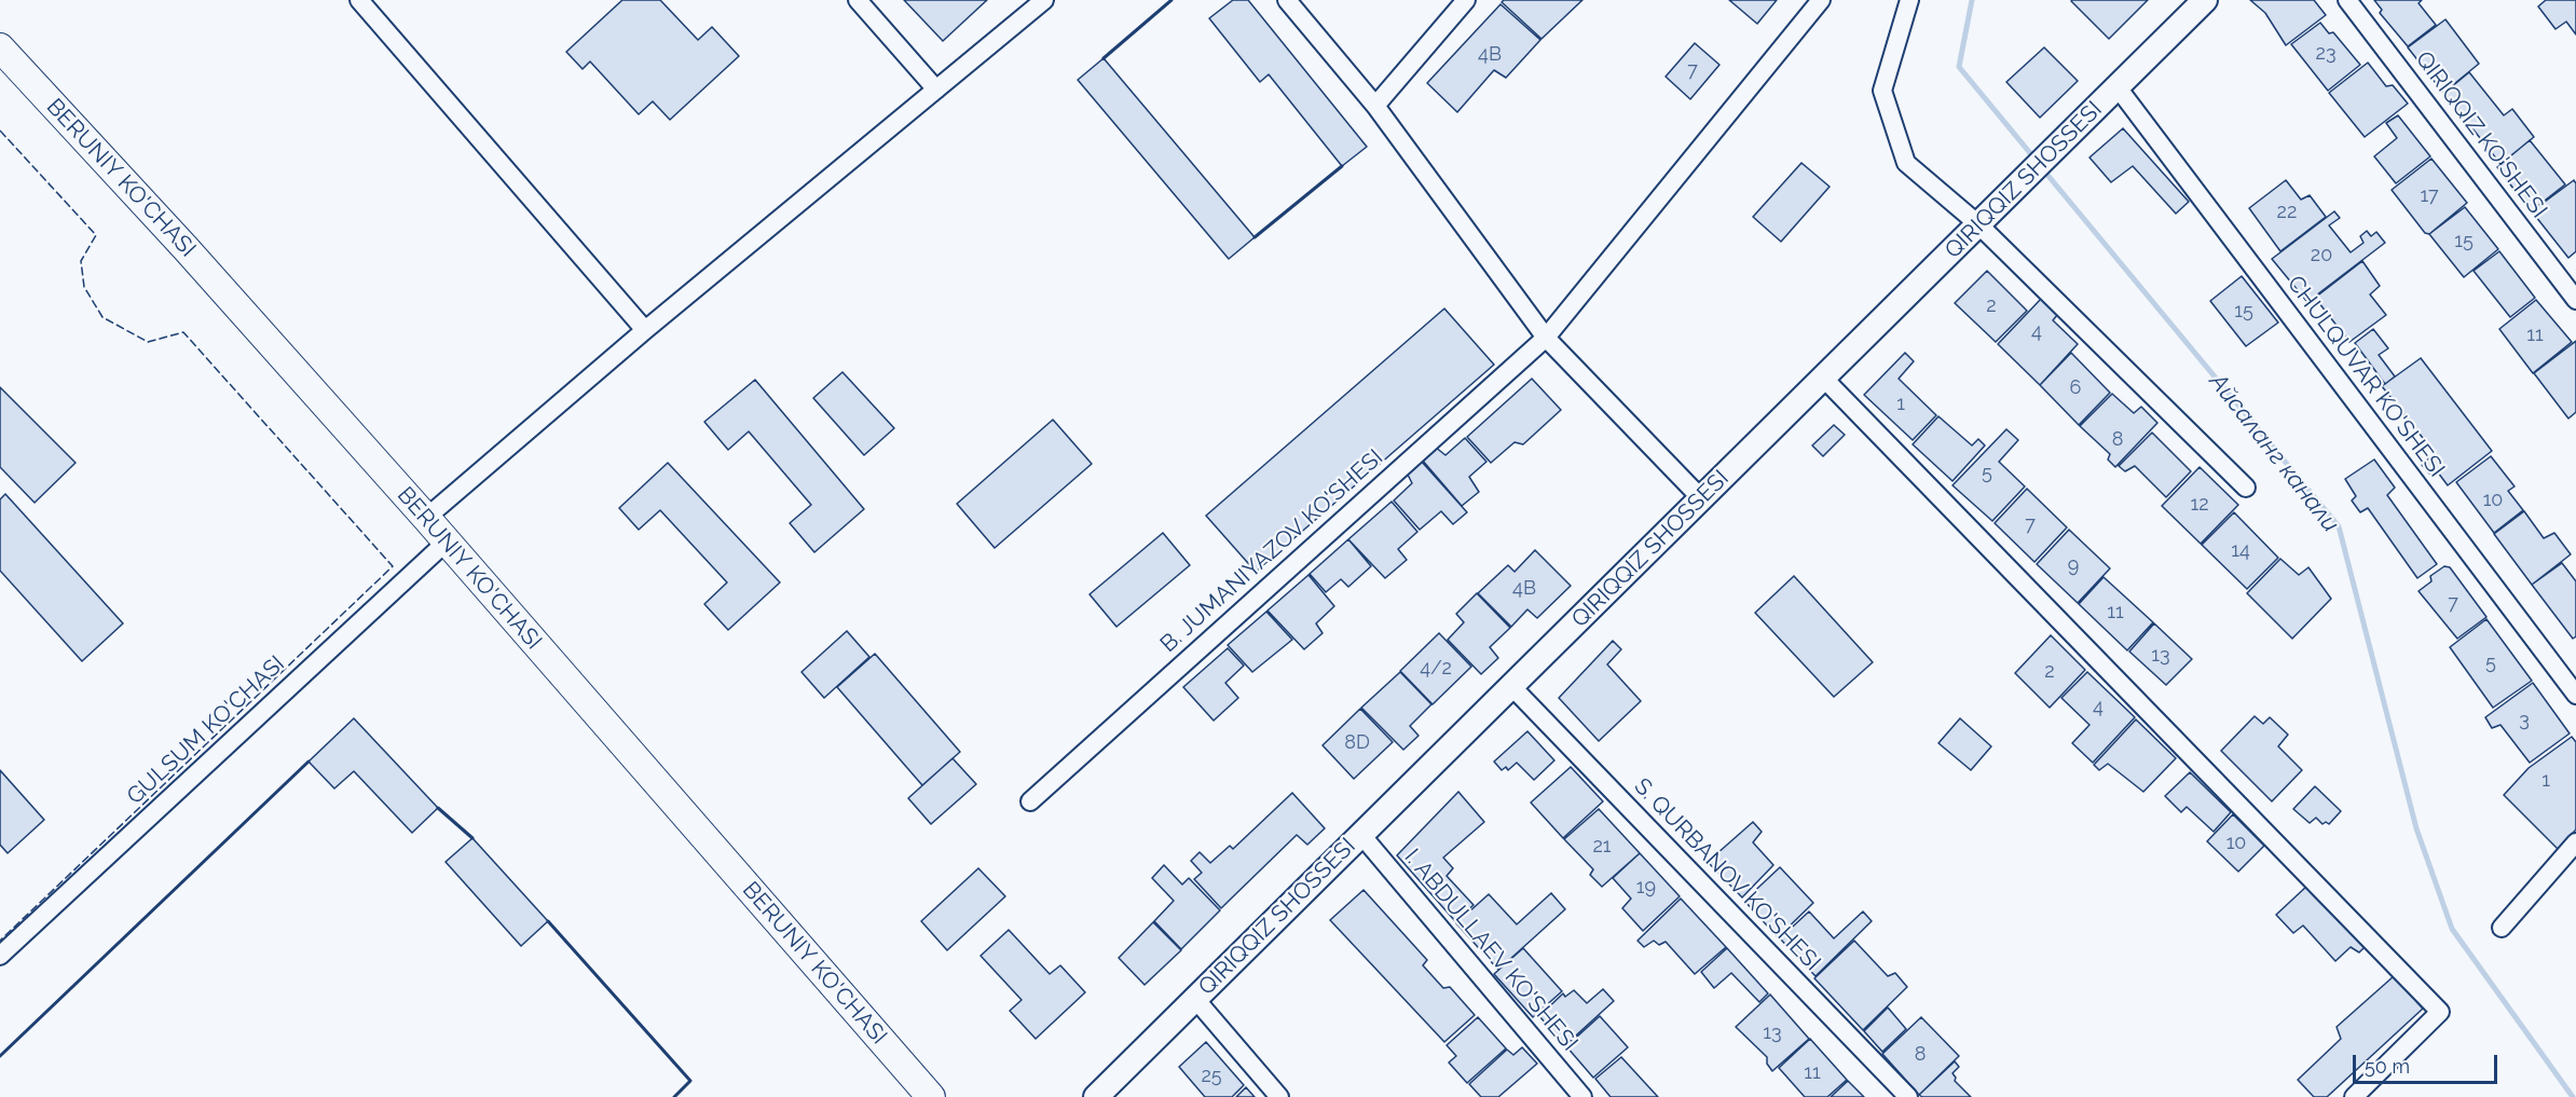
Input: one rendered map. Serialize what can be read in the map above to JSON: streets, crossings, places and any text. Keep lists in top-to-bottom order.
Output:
{
  "streets": {
    "main road": ["BERUNIY KO'CHASI", "QIRIQQIZ SHOSSESI"],
    "street": [
      "QIRIQQIZ KO'SHESI",
      "CHULQUVAR KO'SHESI",
      "B. JUMANIYAZOV KO'SHESI",
      "GULSUM KO'CHASI",
      "S. QURBANOV KO'SHESI",
      "I. ABDULLAEV KO'SHESI"
    ]
  },
  "crossings": [
    ["BERUNIY KO'CHASI", "GULSUM KO'CHASI"],
    ["QIRIQQIZ SHOSSESI", "CHULQUVAR KO'SHESI"],
    ["QIRIQQIZ SHOSSESI", "S. QURBANOV KO'SHESI"],
    ["QIRIQQIZ SHOSSESI", "I. ABDULLAEV KO'SHESI"]
  ],
  "water": ["Айсаланг канали"],
  "house_numbers": [
    "23",
    "4B",
    "7",
    "17",
    "22",
    "15",
    "20",
    "2",
    "15",
    "4",
    "11",
    "6",
    "1",
    "8",
    "5",
    "10",
    "12",
    "7",
    "14",
    "9",
    "4B",
    "7",
    "11",
    "13",
    "5",
    "4/2",
    "2",
    "4",
    "3",
    "8D",
    "1",
    "10",
    "21",
    "19",
    "13",
    "8",
    "11",
    "25"
  ],
  "scale_bar": "50 m"
}
